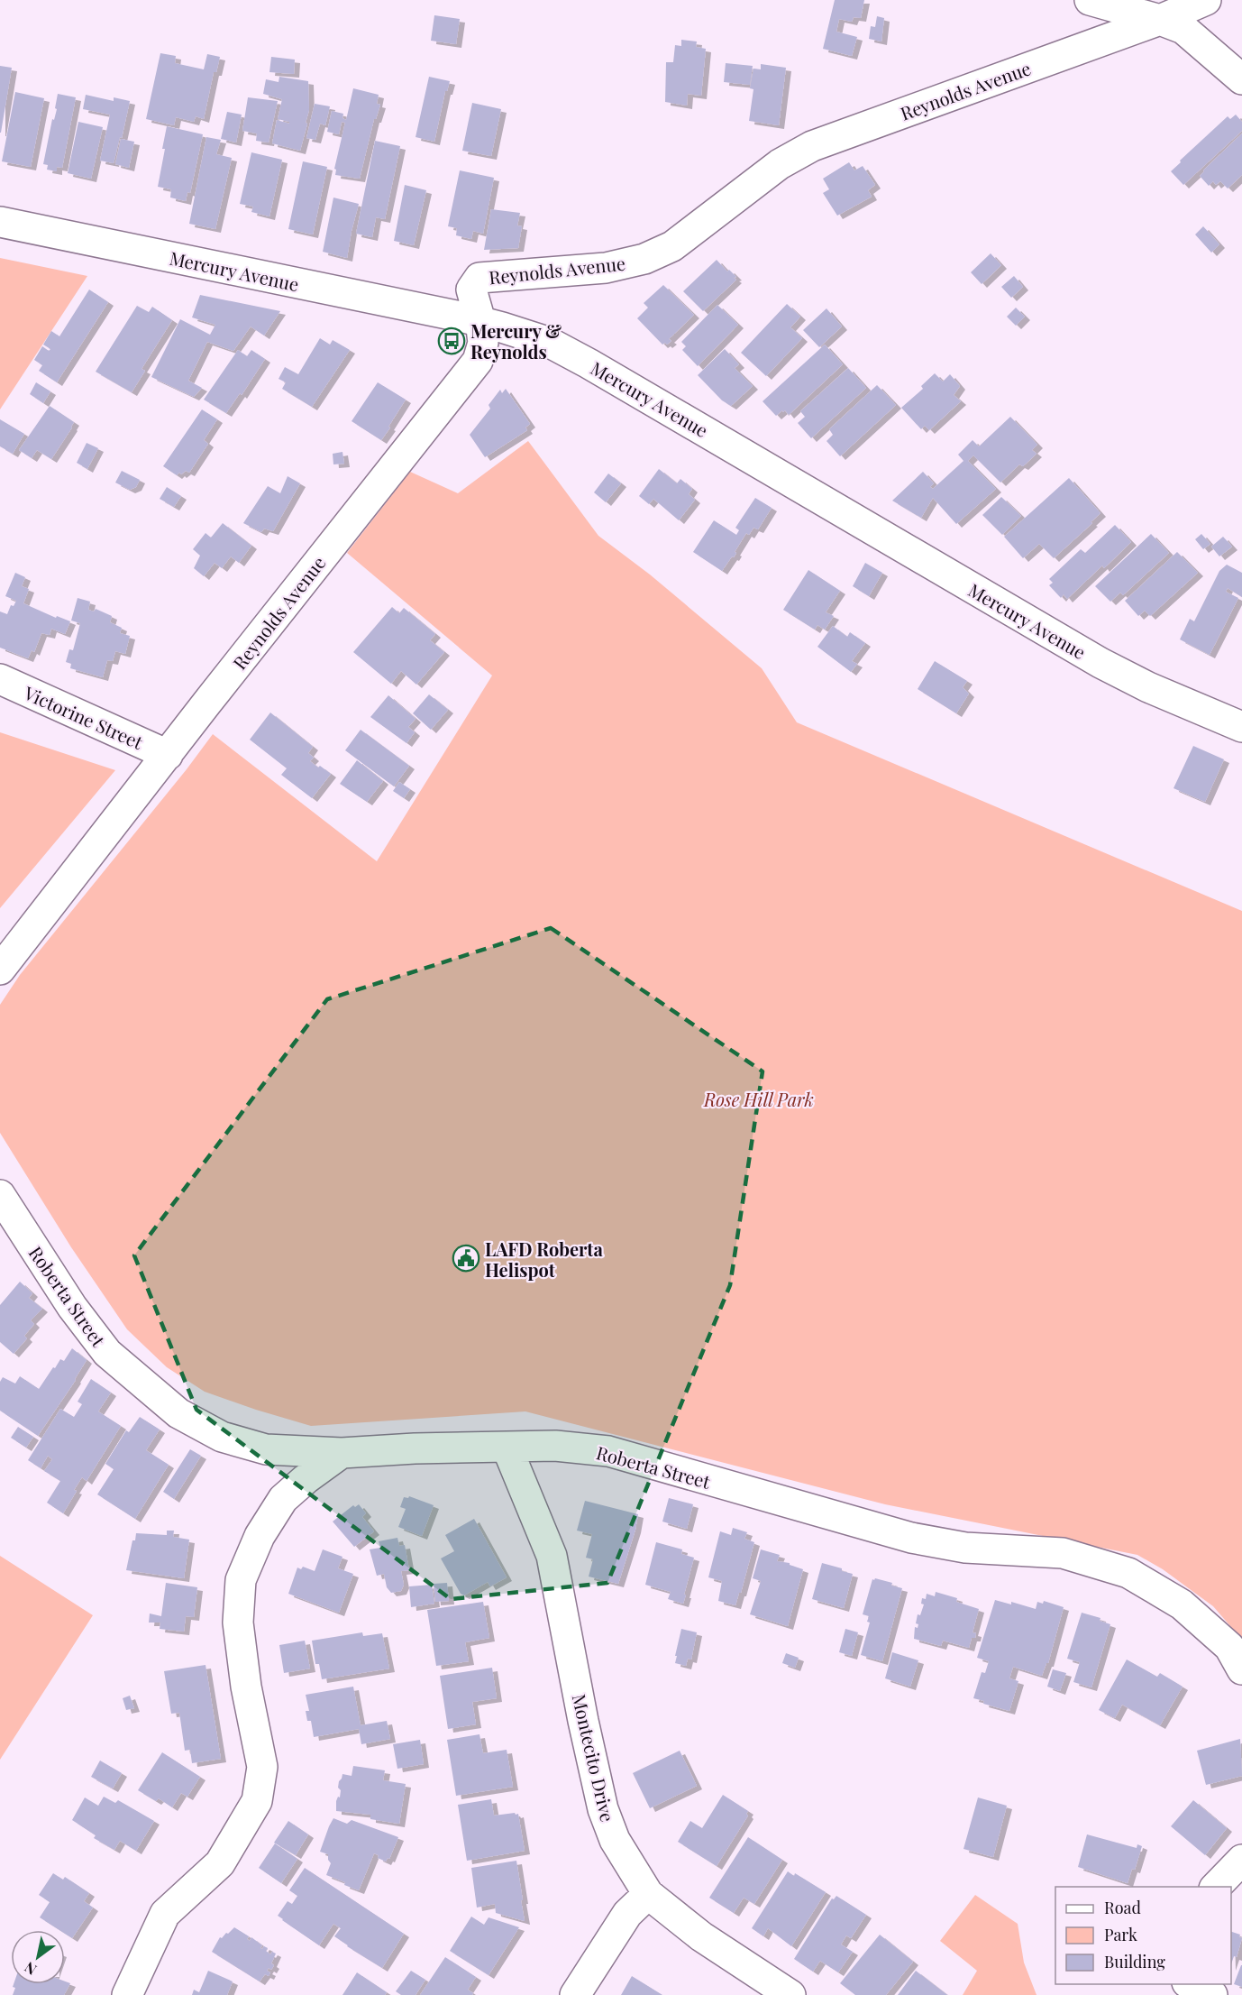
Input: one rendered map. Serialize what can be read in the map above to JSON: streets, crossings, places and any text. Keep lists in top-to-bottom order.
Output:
{
  "streets": {
    "street": [
      "Reynolds Avenue",
      "Mercury Avenue",
      "Victorine Street",
      "Roberta Street",
      "Montecito Drive"
    ]
  },
  "crossings": [
    ["Reynolds Avenue", "Mercury Avenue"],
    ["Reynolds Avenue", "Victorine Street"],
    ["Roberta Street", "Montecito Drive"]
  ],
  "parks": ["Rose Hill Park"],
  "places": {
    "bus stop": ["Mercury & Reynolds"],
    "public building": ["LAFD Roberta Helispot"]
  },
  "legend": ["Road", "Park", "Building"],
  "north": "bottom left"
}
